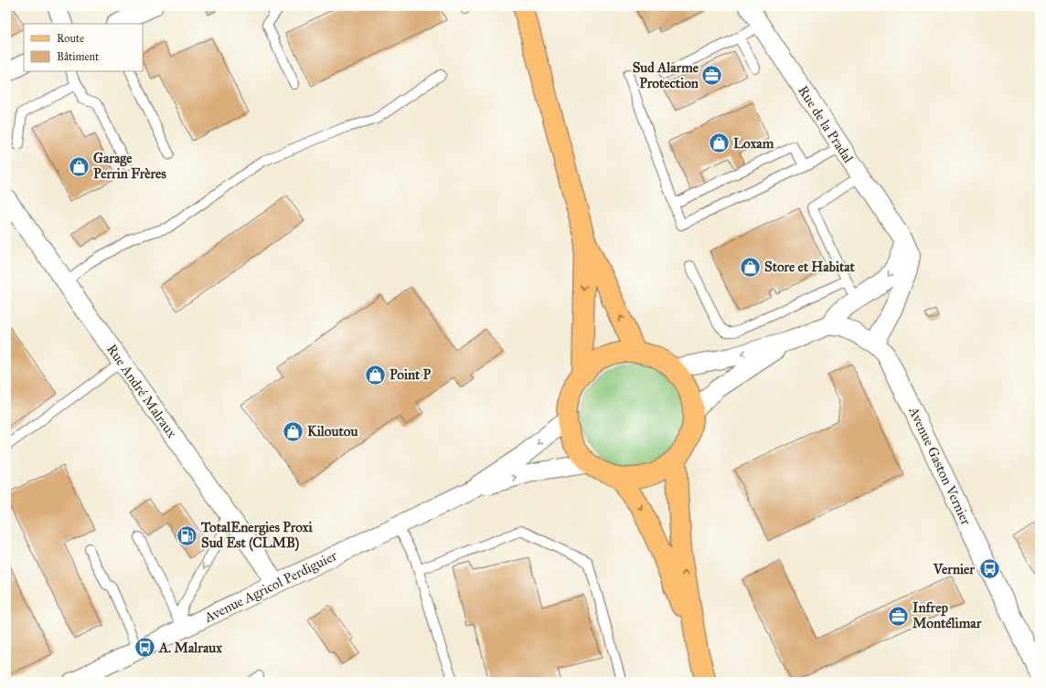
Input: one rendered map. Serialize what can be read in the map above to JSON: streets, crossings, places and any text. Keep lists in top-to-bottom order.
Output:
{
  "streets": {
    "street": [
      "Rue de la Pradal",
      "Rue André Malraux",
      "Avenue Gaston Vernier",
      "Avenue Agricol Perdiguier"
    ]
  },
  "crossings": [
    ["Rue de la Pradal", "Avenue Gaston Vernier"],
    ["Rue André Malraux", "Avenue Agricol Perdiguier"]
  ],
  "places": {
    "office": ["Sud Alarme Protection", "Infrep Montélimar"],
    "shop": [
      "Loxam",
      "Garage Perrin Frères",
      "Store et Habitat",
      "Point P",
      "Kiloutou"
    ],
    "fuel station": ["TotalEnergies Proxi Sud Est (CLMB)"],
    "bus stop": ["Vernier", "A. Malraux"]
  },
  "legend": ["Route", "Bâtiment"]
}
